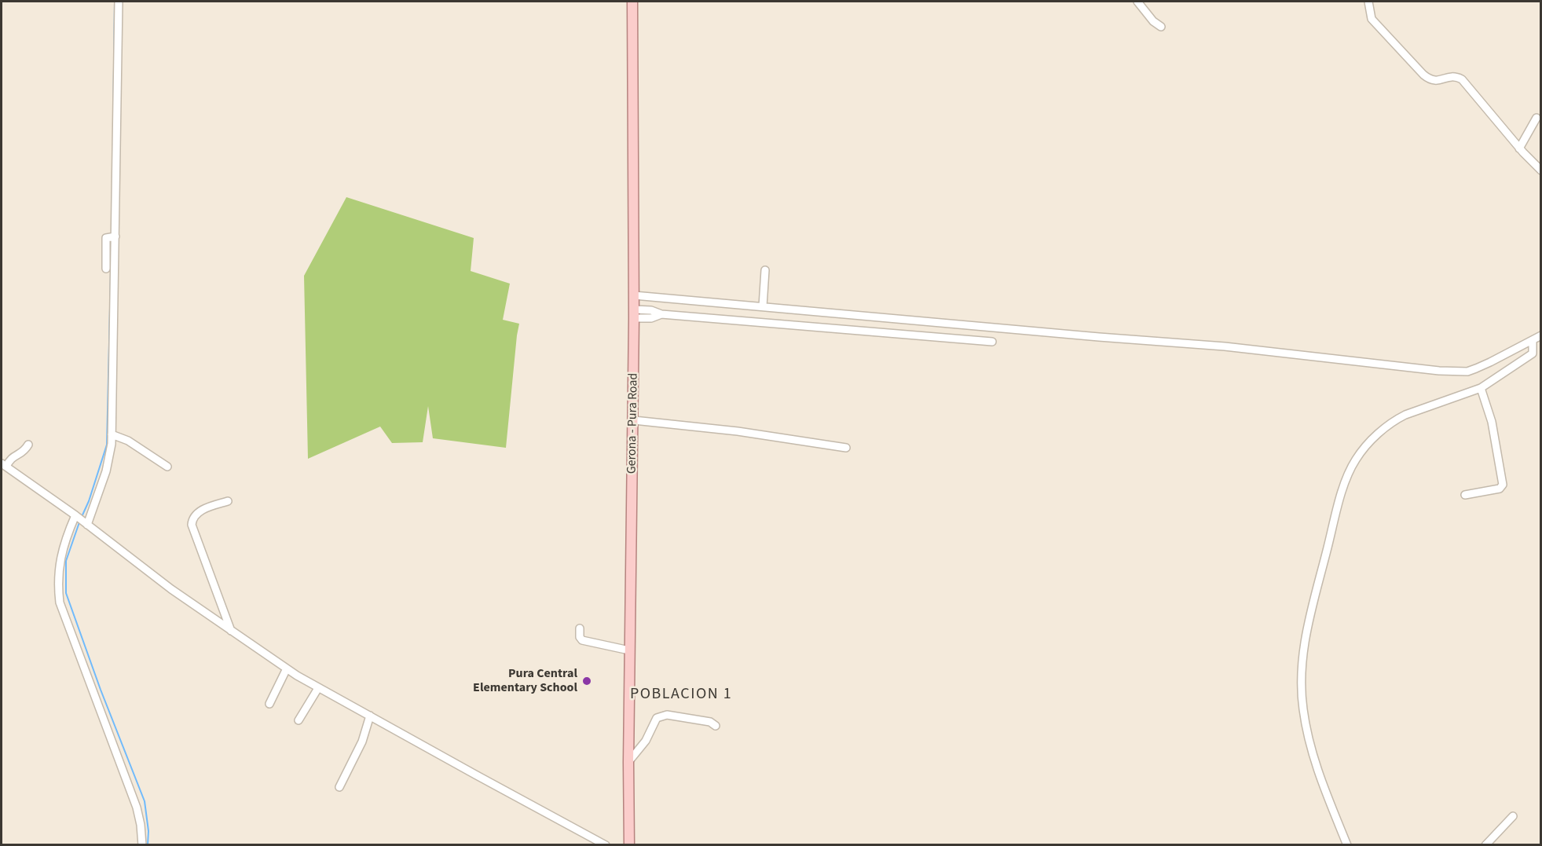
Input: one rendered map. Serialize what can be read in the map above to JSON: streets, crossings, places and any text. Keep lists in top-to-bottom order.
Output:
{
  "streets": {
    "main road": ["Gerona - Pura Road"]
  },
  "districts": ["POBLACION 1"],
  "places": ["Pura Central Elementary School"]
}
